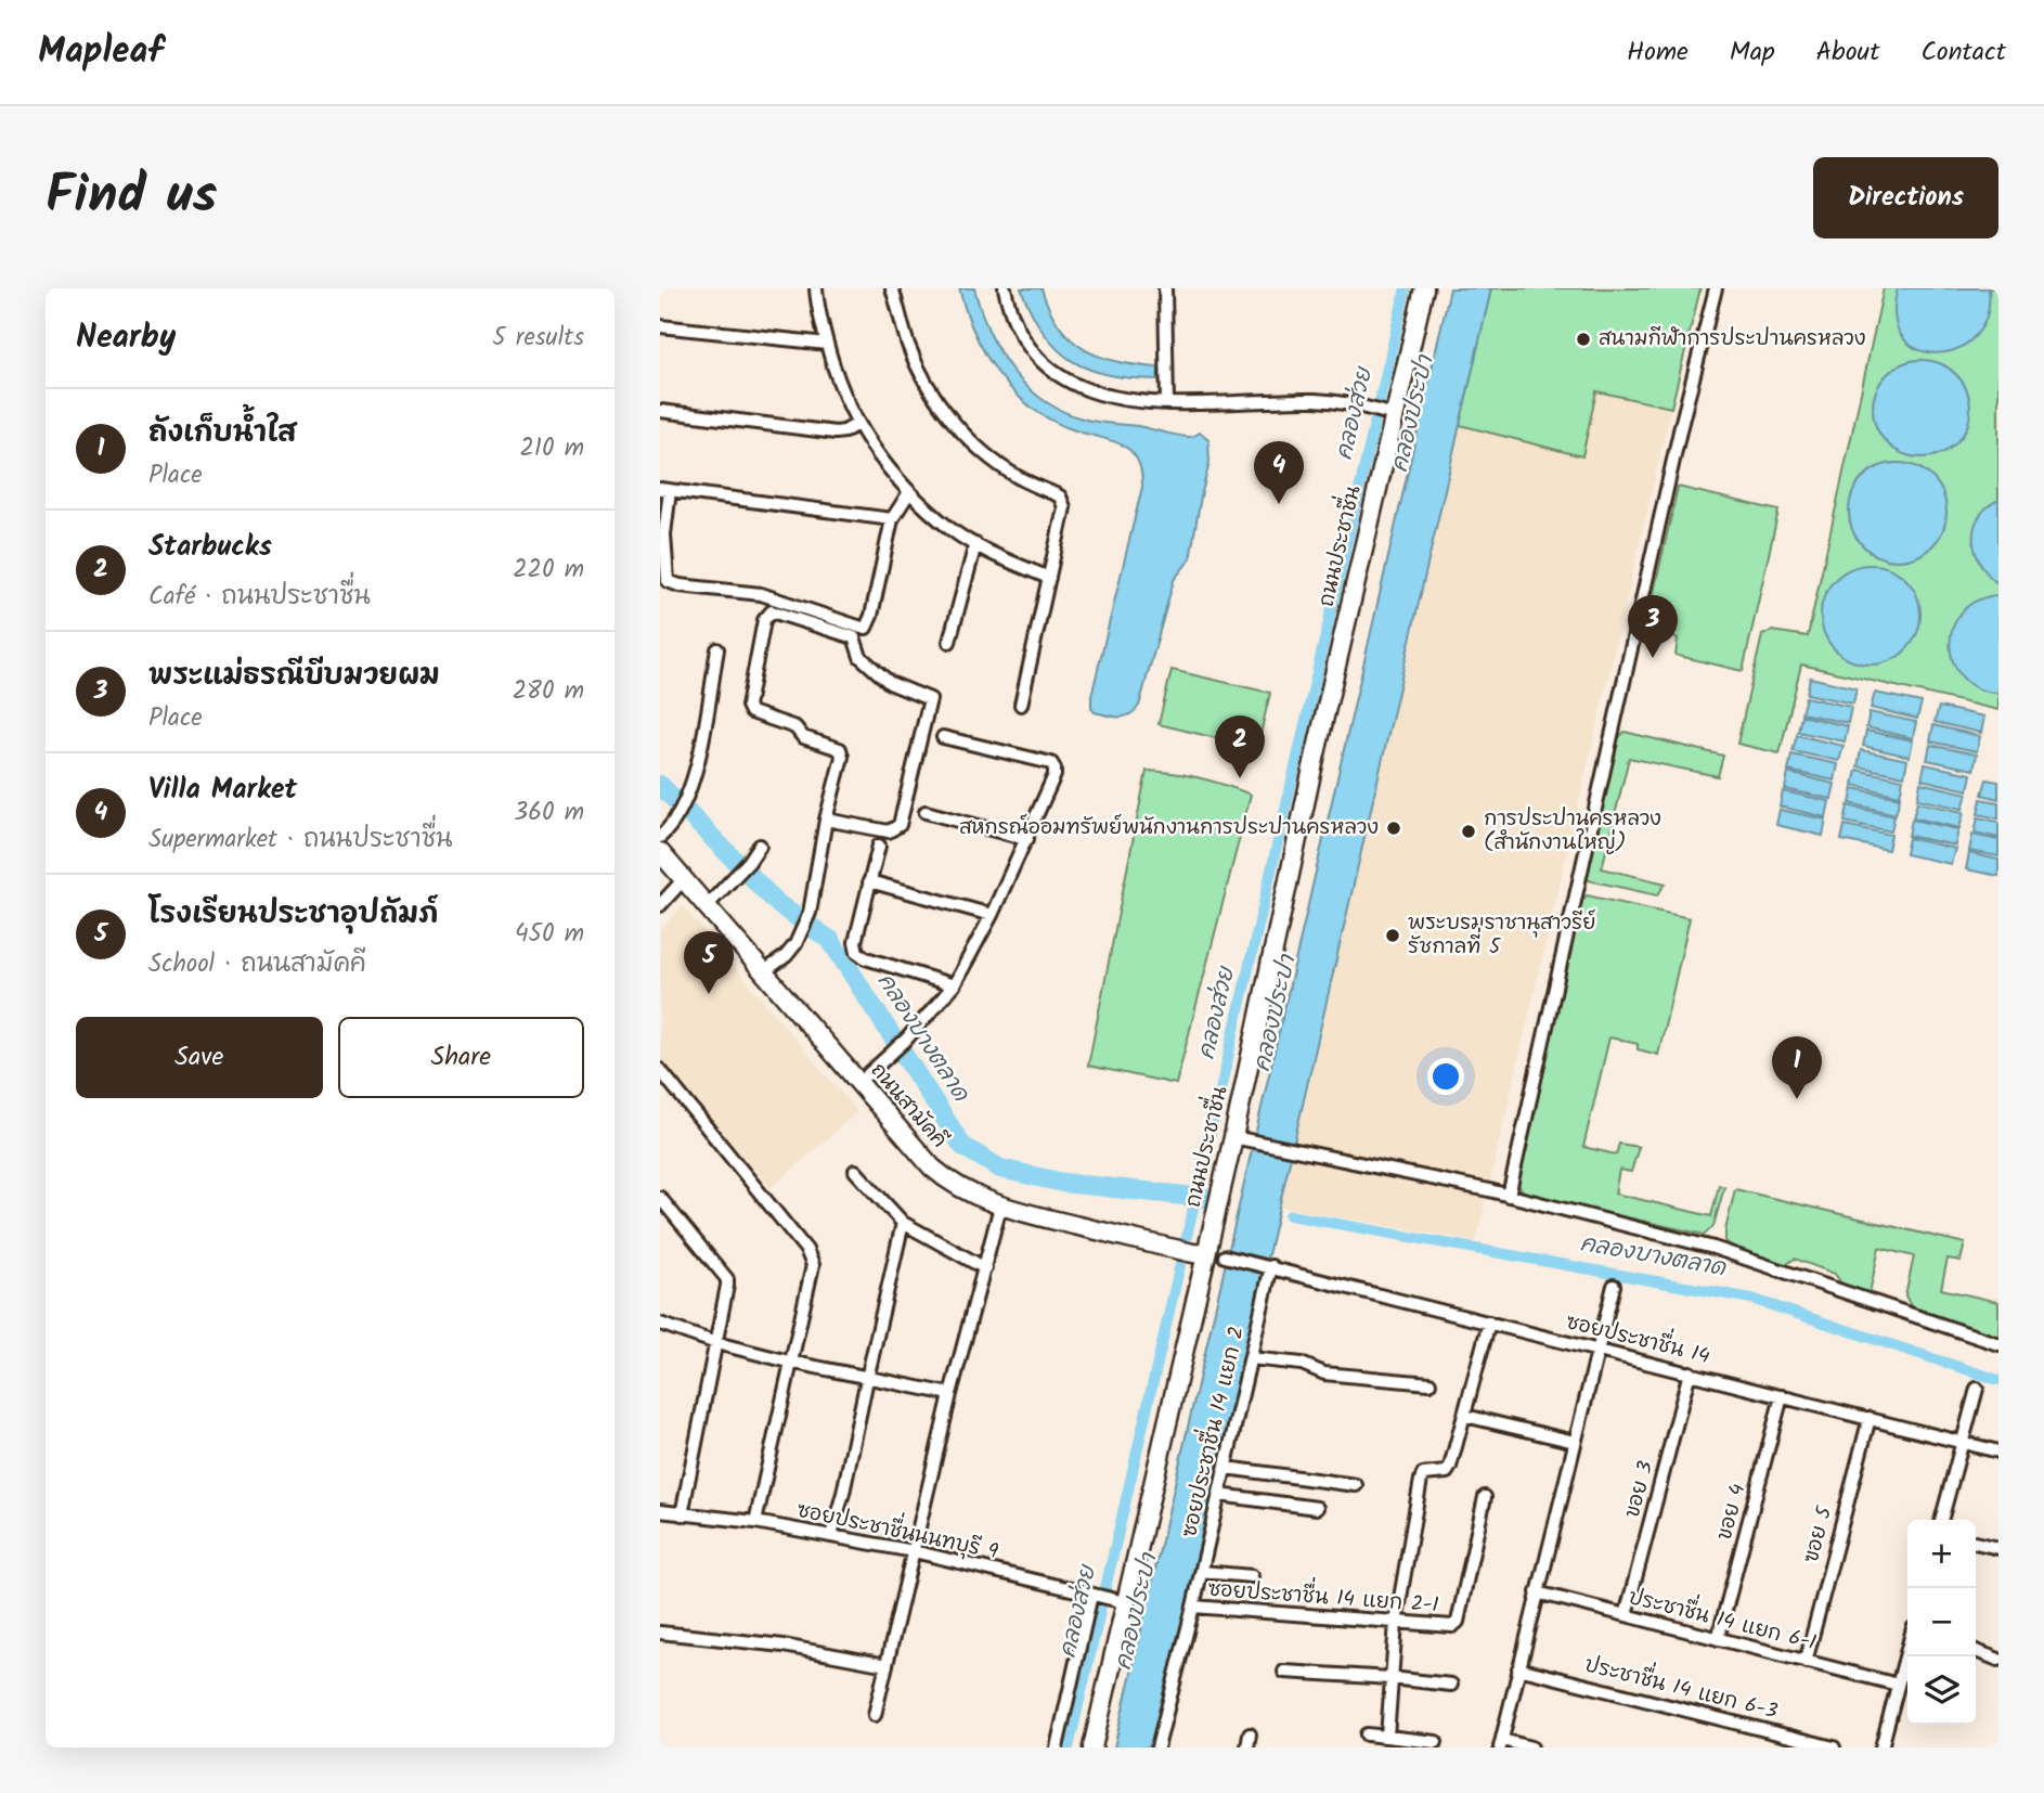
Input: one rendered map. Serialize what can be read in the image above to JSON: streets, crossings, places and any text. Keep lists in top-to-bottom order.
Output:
{
  "streets": {
    "main road": ["ถนนประชาชื่น", "ถนนสามัคคี"],
    "street": [
      "ซอยประชาชื่น 14",
      "ซอยประชาชื่น 14 แยก 2",
      "ขอย 3",
      "ขอย 4",
      "ซอยประชาชื่นนนทบุรี 9",
      "ฃอย 5",
      "ซอยประชาชื่น 14 แยก 2-1",
      "ประชาชื่น 14 แยก 6-1",
      "ประชาชื่น 14 แยก 6-3"
    ]
  },
  "crossings": [
    ["ถนนประชาชื่น", "ถนนสามัคคี"],
    ["ถนนประชาชื่น", "ซอยประชาชื่น 14"],
    ["ถนนประชาชื่น", "ซอยประชาชื่นนนทบุรี 9"],
    ["ถนนสามัคคี", "ซอยประชาชื่น 14"],
    ["ซอยประชาชื่น 14", "ซอยประชาชื่น 14 แยก 2"],
    ["ซอยประชาชื่น 14", "ขอย 3"],
    ["ซอยประชาชื่น 14", "ขอย 4"],
    ["ซอยประชาชื่น 14", "ฃอย 5"],
    ["ซอยประชาชื่น 14 แยก 2", "ซอยประชาชื่น 14 แยก 2-1"],
    ["ขอย 3", "ประชาชื่น 14 แยก 6-1"],
    ["ขอย 4", "ประชาชื่น 14 แยก 6-1"],
    ["ฃอย 5", "ประชาชื่น 14 แยก 6-1"]
  ],
  "water": ["คลองส่วย", "คลองประปา", "คลองบางตลาด"],
  "places": [
    "สนามกีฬาการประปานครหลวง",
    "สหกรณ์ออมทรัพย์พนักงานการประปานครหลวง",
    "การประปานครหลวง (สำนักงานใหญ่)",
    "พระบรมราชานุสาวรีย์ รัชกาลที่ 5"
  ],
  "page": {
    "header": "Mapleaf",
    "nav": [
      "Home",
      "Map",
      "About",
      "Contact"
    ],
    "title": "Find us",
    "buttons": [
      "Directions",
      ["Save", "Share"]
    ],
    "heading": ["Nearby", "5 results"],
    "list": [
      {
        "mark": "1",
        "name": "ถังเก็บน้ำใส",
        "note": "Place",
        "value": "210 m"
      },
      {
        "mark": "2",
        "name": "Starbucks",
        "note": "Café · ถนนประชาชื่น",
        "value": "220 m"
      },
      {
        "mark": "3",
        "name": "พระแม่ธรณีบีบมวยผม",
        "note": "Place",
        "value": "280 m"
      },
      {
        "mark": "4",
        "name": "Villa Market",
        "note": "Supermarket · ถนนประชาชื่น",
        "value": "360 m"
      },
      {
        "mark": "5",
        "name": "โรงเรียนประชาอุปถัมภ์",
        "note": "School · ถนนสามัคคี",
        "value": "450 m"
      }
    ],
    "pins": [
      "4",
      "3",
      "2",
      "5",
      "1"
    ],
    "map_buttons": ["+", "−"]
  }
}
